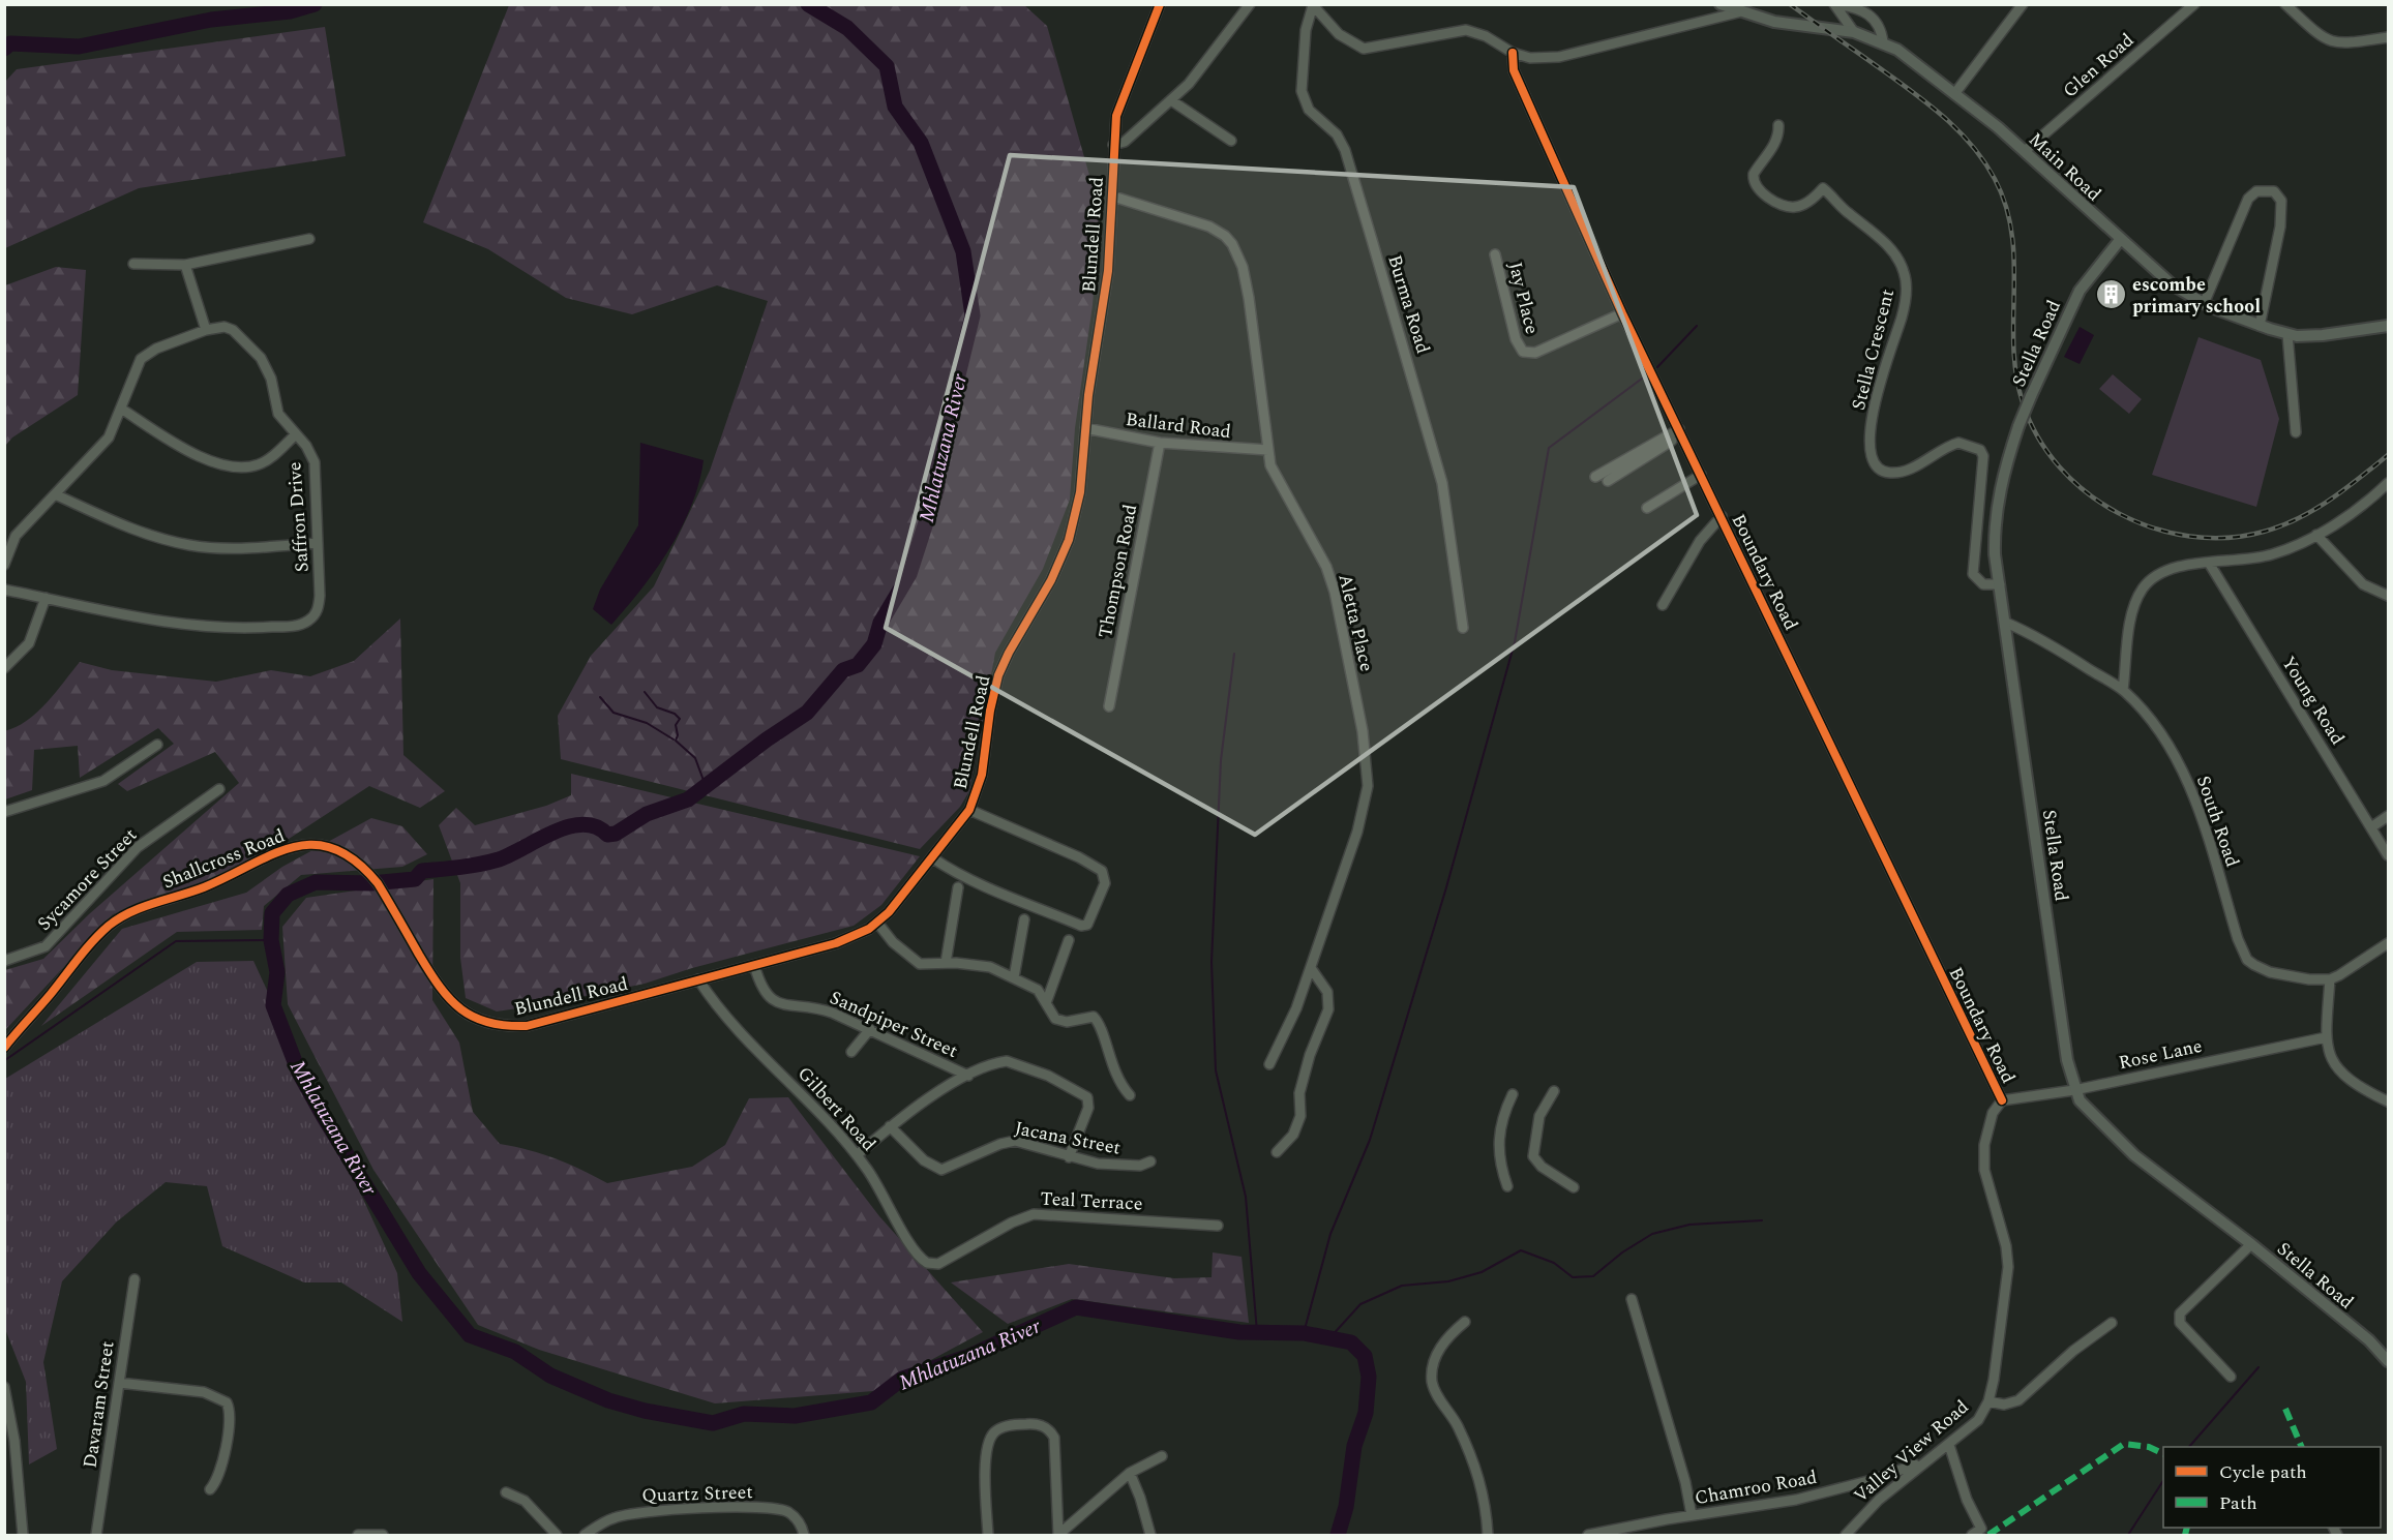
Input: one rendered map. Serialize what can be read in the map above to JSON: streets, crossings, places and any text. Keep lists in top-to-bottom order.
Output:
{
  "streets": {
    "main road": ["Main Road", "Stella Road"],
    "street": [
      "Glen Road",
      "Blundell Road",
      "Jay Place",
      "Burma Road",
      "Stella Crescent",
      "Ballard Road",
      "Saffron Drive",
      "Thompson Road",
      "Boundary Road",
      "Aletta Place",
      "Young Road",
      "South Road",
      "Shallcross Road",
      "Sycamore Street",
      "Sandpiper Street",
      "Rose Lane",
      "Gilbert Road",
      "Jacana Street",
      "Teal Terrace",
      "Davaram Street",
      "Valley View Road",
      "Chamroo Road",
      "Quartz Street"
    ]
  },
  "crossings": [
    ["Glen Road", "Main Road"],
    ["Main Road", "Stella Road"],
    ["Blundell Road", "Ballard Road"],
    ["Blundell Road", "Aletta Place"],
    ["Blundell Road", "Shallcross Road"],
    ["Blundell Road", "Sandpiper Street"],
    ["Blundell Road", "Gilbert Road"],
    ["Jay Place", "Boundary Road"],
    ["Stella Road", "Stella Crescent"],
    ["Stella Road", "South Road"],
    ["Stella Road", "Rose Lane"],
    ["Ballard Road", "Thompson Road"],
    ["Ballard Road", "Aletta Place"],
    ["Boundary Road", "Rose Lane"],
    ["Boundary Road", "Valley View Road"],
    ["Rose Lane", "Valley View Road"],
    ["Gilbert Road", "Teal Terrace"],
    ["Valley View Road", "Chamroo Road"]
  ],
  "water": ["Mhlatuzana River"],
  "places": {
    "building": ["escombe primary school"]
  },
  "legend": ["Cycle path", "Path"]
}
